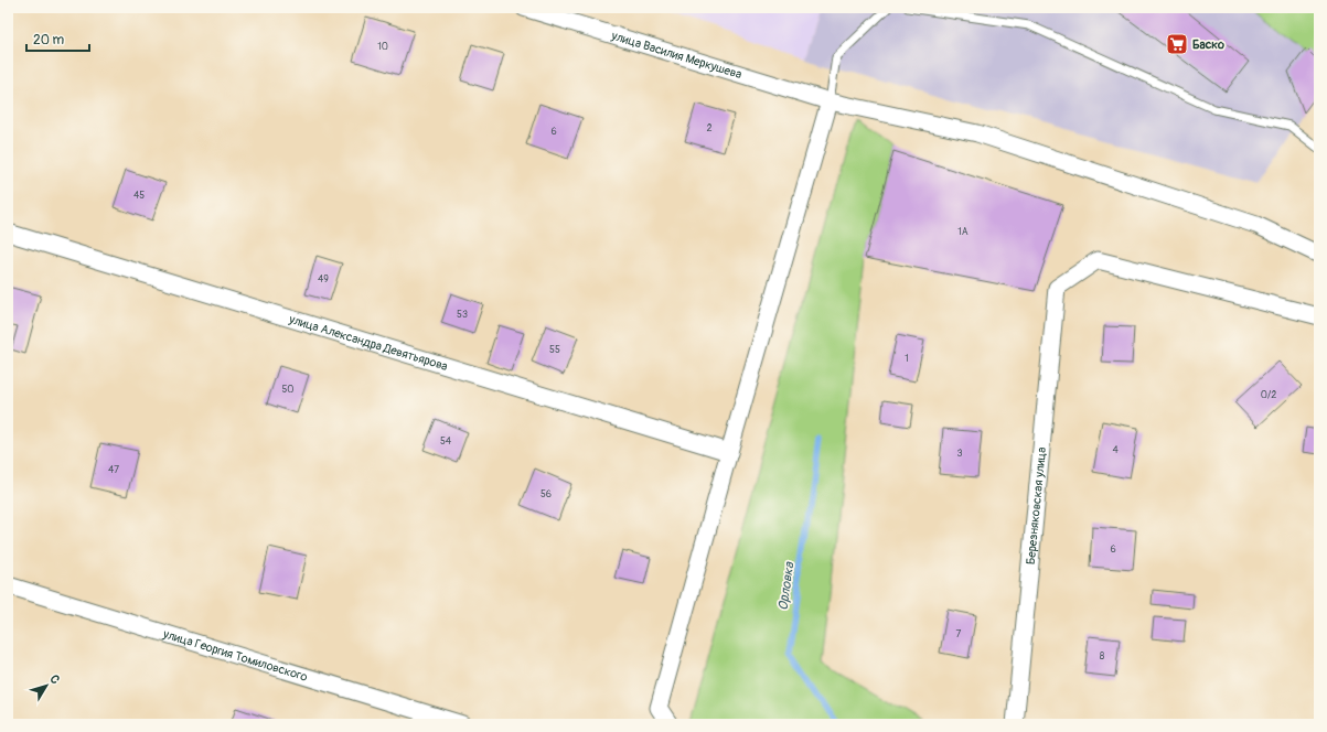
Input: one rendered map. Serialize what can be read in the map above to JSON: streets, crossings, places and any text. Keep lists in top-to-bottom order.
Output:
{
  "streets": {
    "street": [
      "улица Василия Меркушева",
      "улица Александра Девятьярова",
      "Березняковская улица",
      "улица Георгия Томиловского"
    ]
  },
  "water": ["Орловка"],
  "places": {
    "supermarket": ["Баско"]
  },
  "house_numbers": [
    "10",
    "2",
    "6",
    "45",
    "1А",
    "49",
    "53",
    "55",
    "1",
    "50",
    "0/2",
    "54",
    "4",
    "3",
    "47",
    "56",
    "6",
    "7",
    "8"
  ],
  "scale_bar": "20 m",
  "north": "top right"
}
